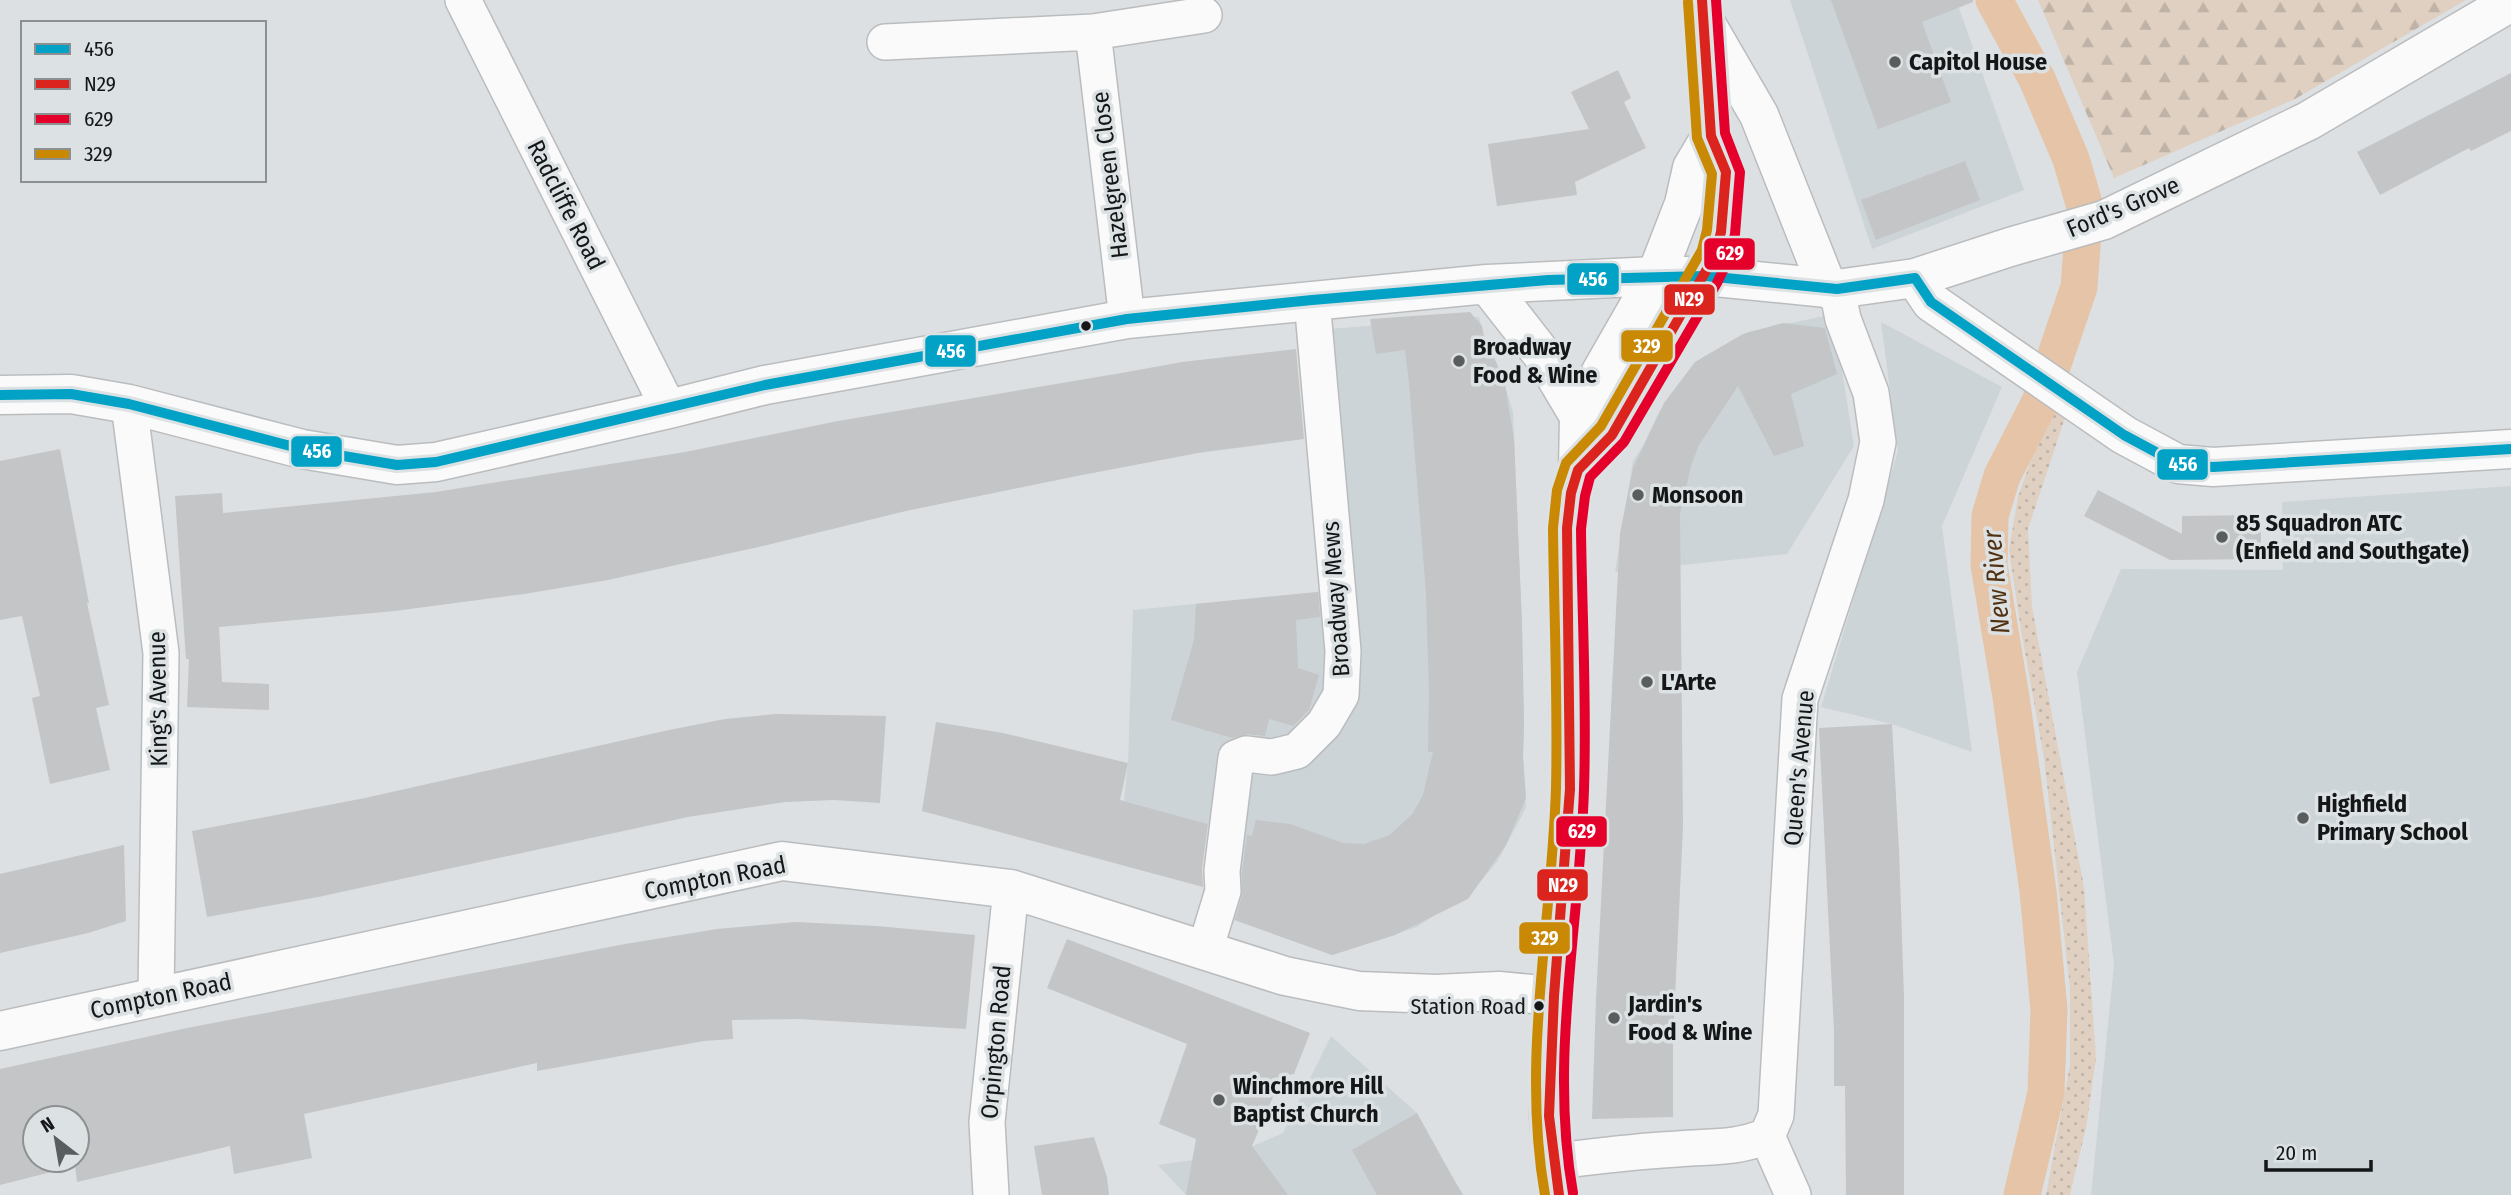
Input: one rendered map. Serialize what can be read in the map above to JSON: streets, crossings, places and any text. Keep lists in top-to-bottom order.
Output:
{
  "streets": {
    "street": [
      "Hazelgreen Close",
      "Radcliffe Road",
      "Ford's Grove",
      "Broadway Mews",
      "King's Avenue",
      "Queen's Avenue",
      "Compton Road",
      "Orpington Road"
    ]
  },
  "crossings": [
    ["Ford's Grove", "Queen's Avenue"],
    ["Broadway Mews", "Compton Road"],
    ["King's Avenue", "Compton Road"],
    ["Compton Road", "Orpington Road"]
  ],
  "water": ["New River"],
  "places": [
    "Capitol House",
    "Broadway Food & Wine",
    "Monsoon",
    "85 Squadron ATC (Enfield and Southgate)",
    "L'Arte",
    "Highfield Primary School",
    "Station Road",
    "Jardin's Food & Wine",
    "Winchmore Hill Baptist Church"
  ],
  "lines": [
    "transit line N29",
    "transit line 629",
    "transit line 329",
    "transit line 456"
  ],
  "legend": [
    "456",
    "N29",
    "629",
    "329"
  ],
  "scale_bar": "20 m",
  "north": "top left"
}
